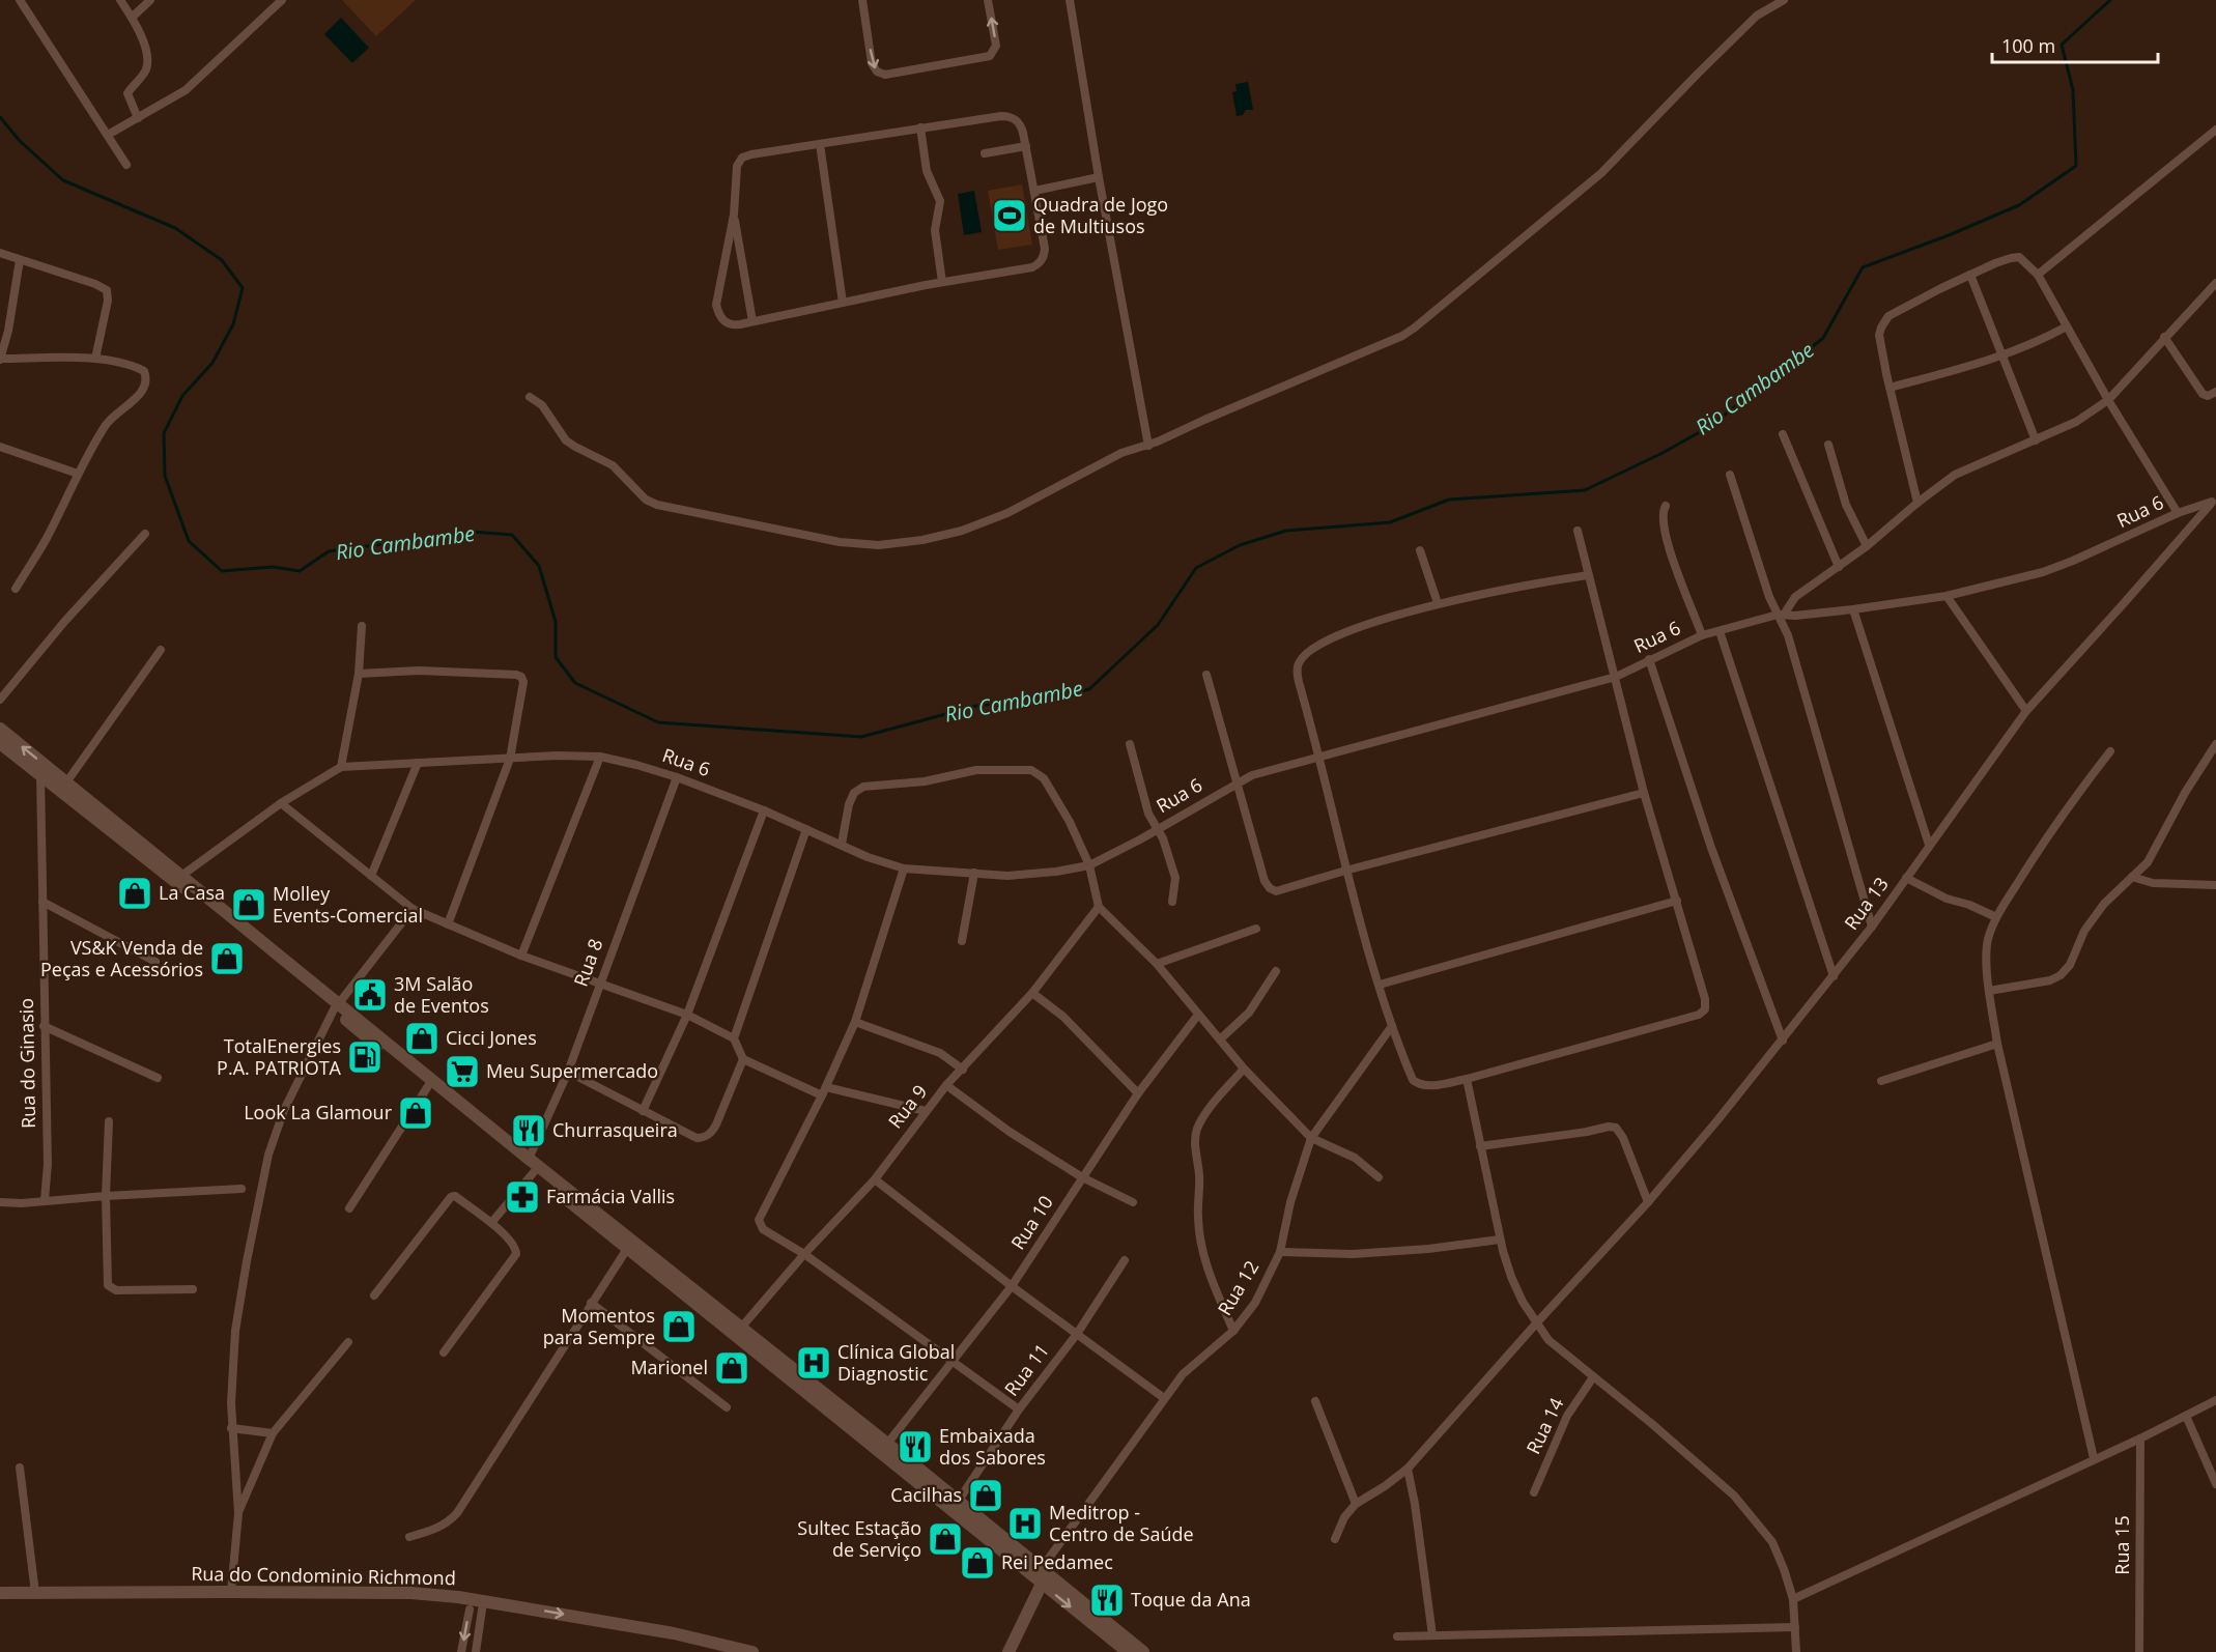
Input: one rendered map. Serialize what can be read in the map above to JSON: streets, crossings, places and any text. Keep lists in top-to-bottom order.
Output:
{
  "streets": {
    "main road": ["Rua do Condominio Richmond"],
    "street": [
      "Rua 6",
      "Rua 13",
      "Rua 8",
      "Rua do Ginasio",
      "Rua 9",
      "Rua 10",
      "Rua 12",
      "Rua 11",
      "Rua 14",
      "Rua 15"
    ]
  },
  "crossings": [
    ["Rua 6", "Rua 13"],
    ["Rua 6", "Rua 8"]
  ],
  "one_way": ["Rua do Condominio Richmond"],
  "water": ["Rio Cambambe"],
  "places": {
    "sports": ["Quadra de Jogo de Multiusos"],
    "shop": [
      "La Casa",
      "Molley Events-Comercial",
      "VS&K Venda de Peças e Acessórios",
      "Cicci Jones",
      "Look La Glamour",
      "Momentos para Sempre",
      "Marionel",
      "Cacilhas",
      "Sultec Estação de Serviço",
      "Rei Pedamec"
    ],
    "public building": ["3M Salão de Eventos"],
    "fuel station": ["TotalEnergies P.A. PATRIOTA"],
    "supermarket": ["Meu Supermercado"],
    "restaurant": ["Churrasqueira", "Embaixada dos Sabores", "Toque da Ana"],
    "pharmacy": ["Farmácia Vallis"],
    "hospital": ["Clínica Global Diagnostic", "Meditrop - Centro de Saúde"]
  },
  "scale_bar": "100 m"
}
